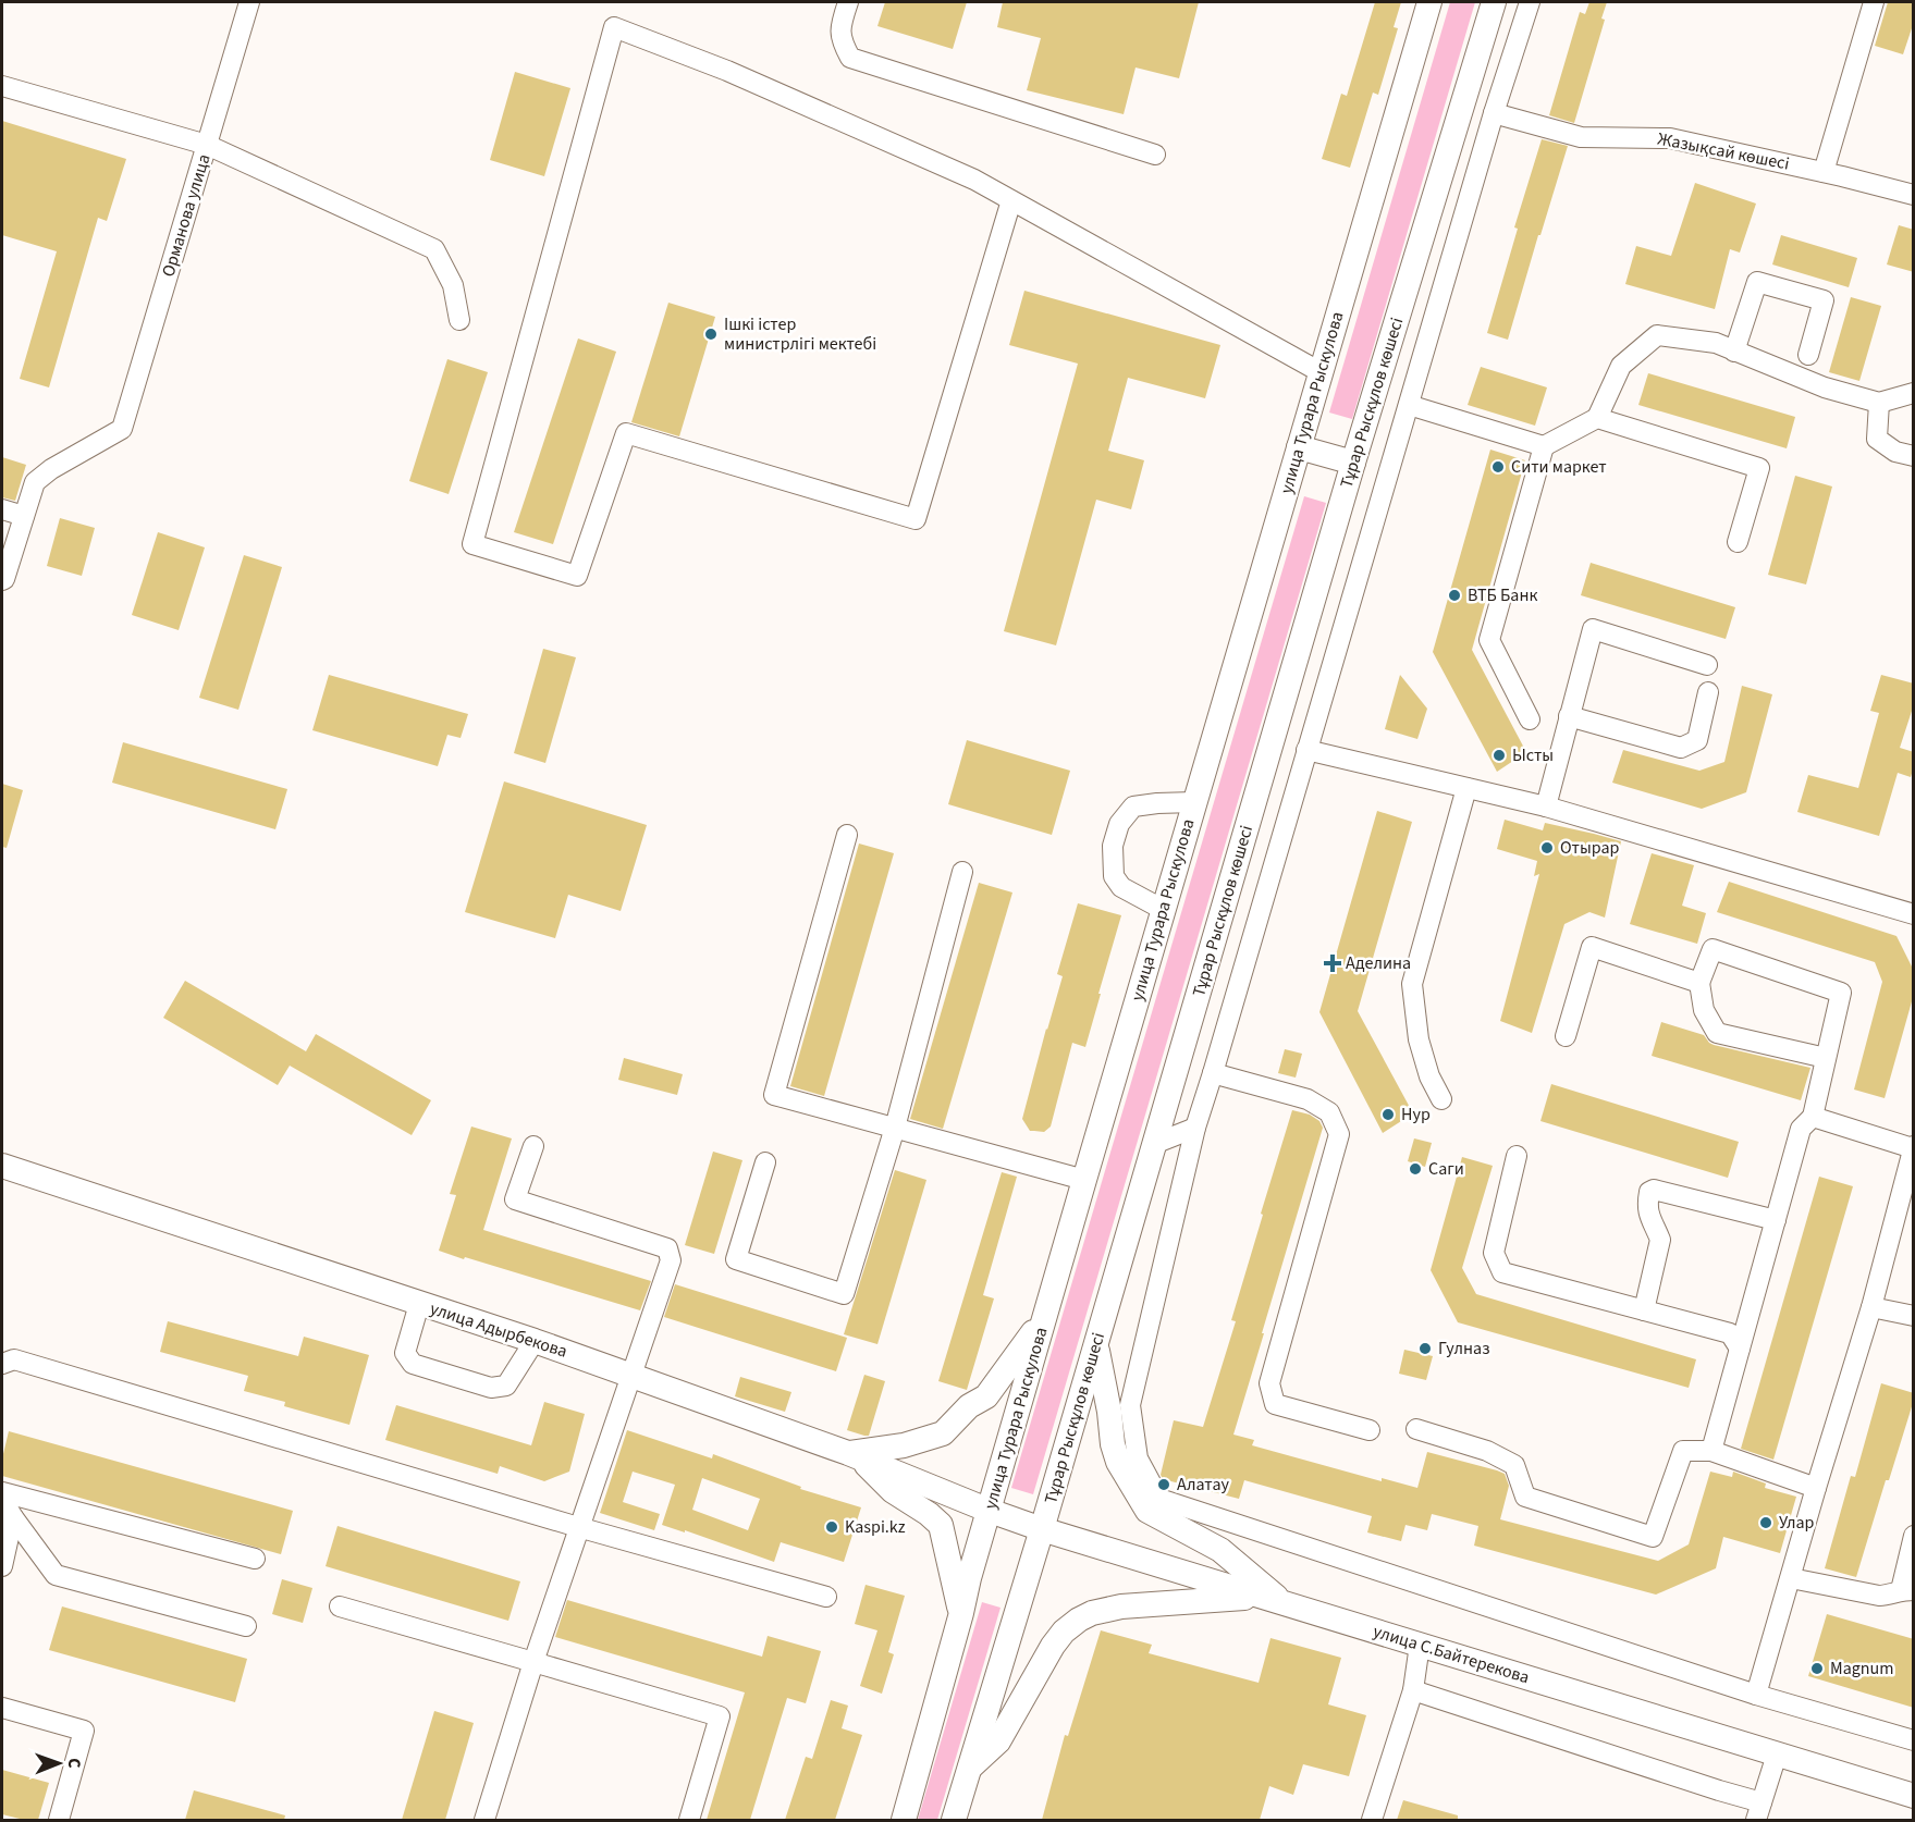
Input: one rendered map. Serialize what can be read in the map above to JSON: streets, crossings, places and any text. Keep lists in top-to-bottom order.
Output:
{
  "streets": {
    "main road": [
      "улица Турара Рыскулова",
      "Тұрар Рыскұлов көшесі",
      "улица Адырбекова",
      "улица С.Байтерекова"
    ],
    "street": ["Жазықсай көшесі", "Орманова улица"]
  },
  "crossings": [
    ["улица Турара Рыскулова", "улица Адырбекова"],
    ["улица Турара Рыскулова", "улица С.Байтерекова"],
    ["Тұрар Рыскұлов көшесі", "улица С.Байтерекова"],
    ["улица Адырбекова", "улица С.Байтерекова"]
  ],
  "places": {
    "other": [
      "Ішкі істер министрлігі мектебі",
      "Сити маркет",
      "ВТБ Банк",
      "Ысты",
      "Отырар",
      "Нур",
      "Саги",
      "Гулназ",
      "Алатау",
      "Улар",
      "Kaspi.kz",
      "Magnum"
    ],
    "health": ["Аделина"]
  },
  "north": "right"
}
